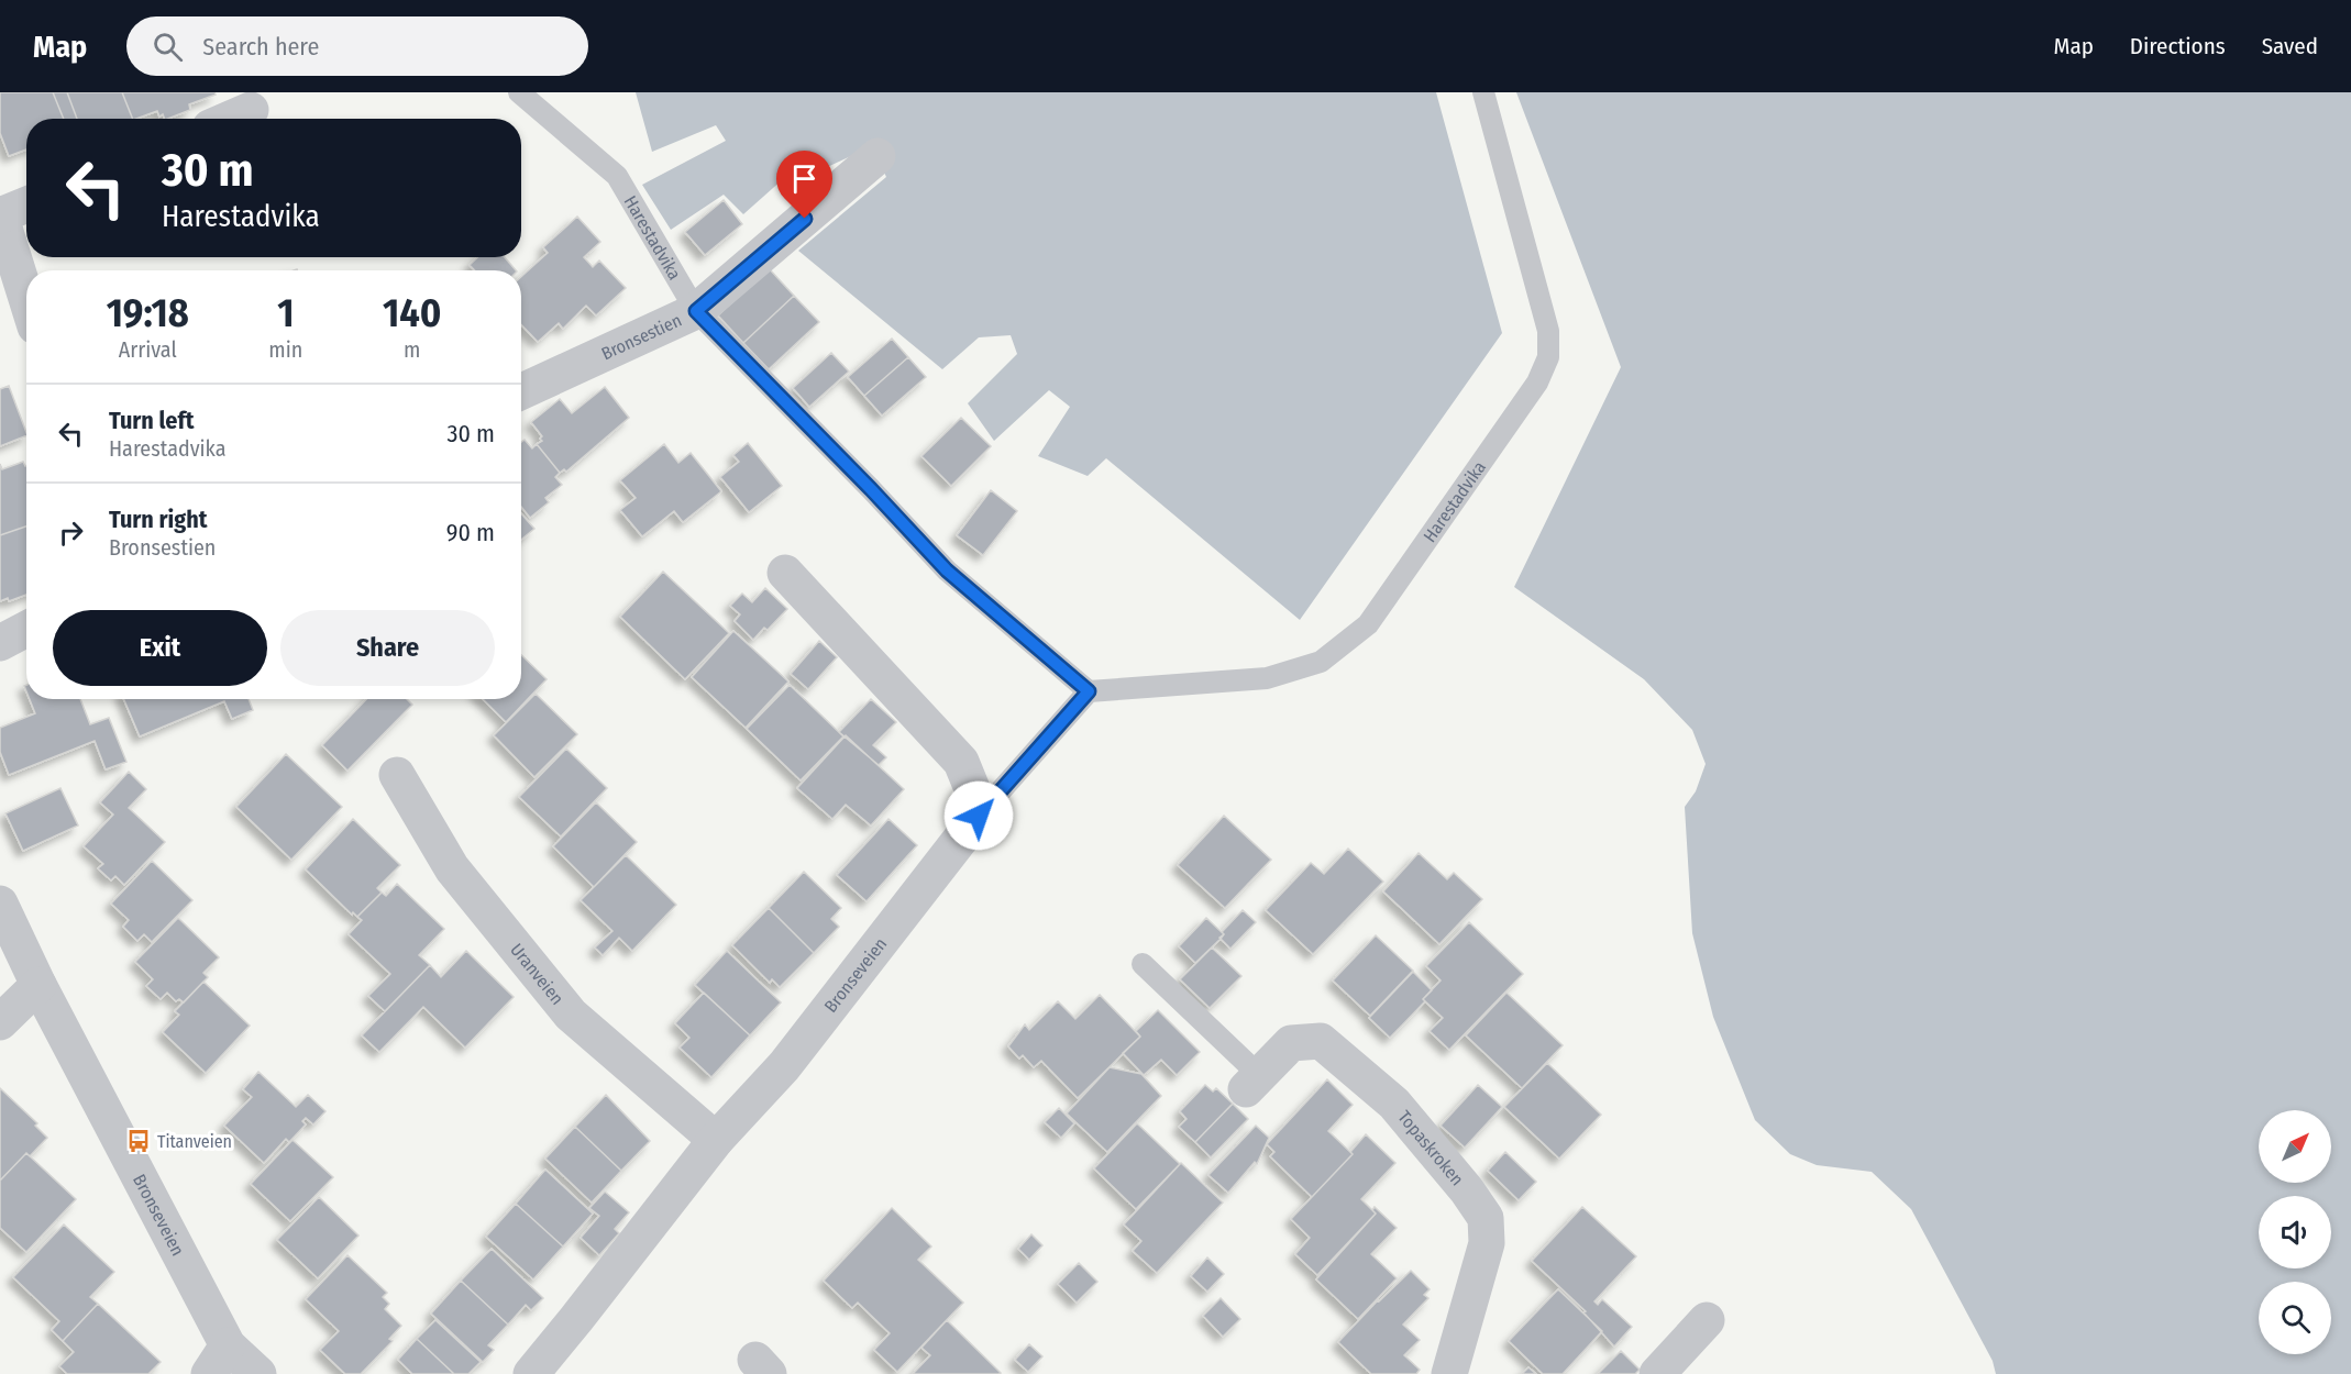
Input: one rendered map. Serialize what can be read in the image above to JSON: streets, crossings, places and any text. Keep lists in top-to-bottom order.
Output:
{
  "streets": {
    "street": [
      "Bronsestien",
      "Uranveien",
      "Bronseveien",
      "Topaskroken"
    ],
    "lane": ["Harestadvika"]
  },
  "crossings": [
    ["Harestadvika", "Bronsestien"],
    ["Uranveien", "Bronseveien"]
  ],
  "places": {
    "bus stop": ["Titanveien"]
  },
  "north": "top right",
  "page": {
    "header": "Map",
    "search": "Search here",
    "nav": ["Map", "Directions", "Saved"],
    "turn": ["30 m", "Harestadvika"],
    "eta": [
      "19:18",
      "Arrival",
      "1",
      "min",
      "140",
      "m"
    ],
    "list": [
      {
        "name": "Turn left",
        "note": "Harestadvika",
        "value": "30 m"
      },
      {
        "name": "Turn right",
        "note": "Bronsestien",
        "value": "90 m"
      }
    ],
    "buttons": ["Exit", "Share"]
  }
}
